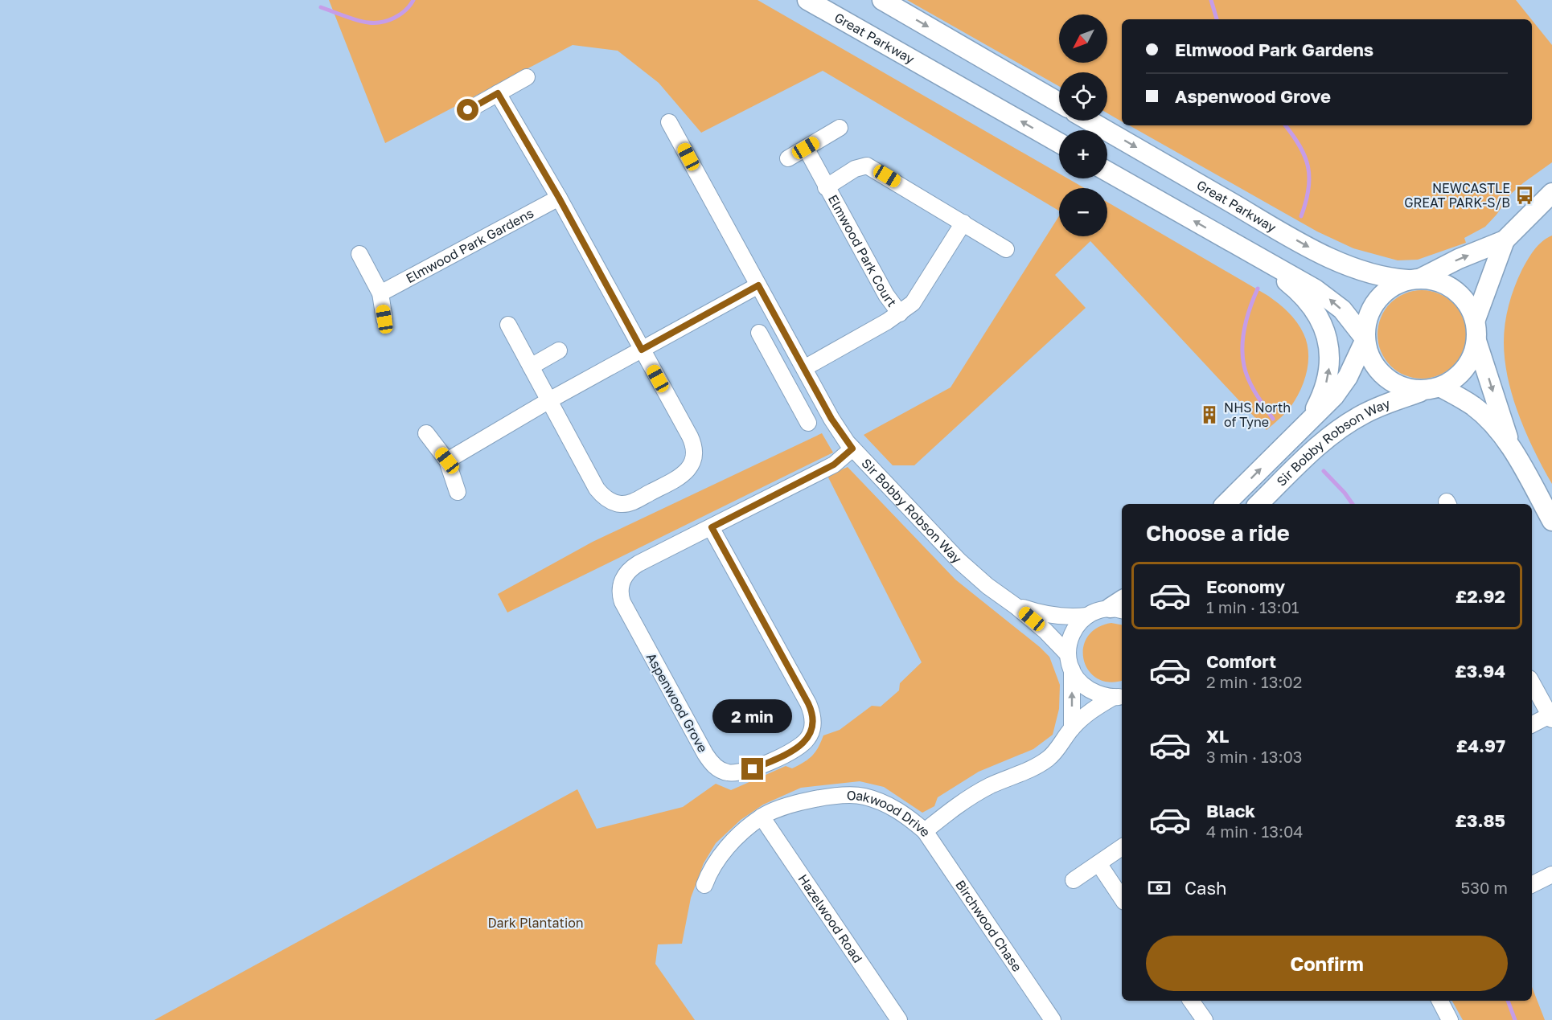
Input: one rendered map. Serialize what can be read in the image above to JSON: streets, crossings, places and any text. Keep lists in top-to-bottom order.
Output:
{
  "streets": {
    "street": [
      "Great Parkway",
      "Elmwood Park Gardens",
      "Elmwood Park Court",
      "Sir Bobby Robson Way",
      "Aspenwood Grove",
      "Oakwood Drive",
      "Hazelwood Road",
      "Birchwood Chase"
    ]
  },
  "crossings": [
    ["Great Parkway", "Sir Bobby Robson Way"],
    ["Elmwood Park Court", "Sir Bobby Robson Way"],
    ["Sir Bobby Robson Way", "Aspenwood Grove"],
    ["Oakwood Drive", "Hazelwood Road"],
    ["Oakwood Drive", "Birchwood Chase"]
  ],
  "parks": ["Dark Plantation"],
  "places": {
    "bus stop": ["NEWCASTLE GREAT PARK-S/B"],
    "building": ["NHS North of Tyne"]
  },
  "north": "bottom left",
  "page": {
    "map_buttons": ["+", "−"],
    "banner": ["Elmwood Park Gardens", "Aspenwood Grove"],
    "heading": "Choose a ride",
    "list": [
      {
        "name": "Economy",
        "note": "1 min · 13:01",
        "value": "£2.92"
      },
      {
        "name": "Comfort",
        "note": "2 min · 13:02",
        "value": "£3.94"
      },
      {
        "name": "XL",
        "note": "3 min · 13:03",
        "value": "£4.97"
      },
      {
        "name": "Black",
        "note": "4 min · 13:04",
        "value": "£3.85"
      }
    ],
    "bubble": "2 min",
    "pay": ["Cash", "530 m"],
    "buttons": "Confirm"
  }
}
